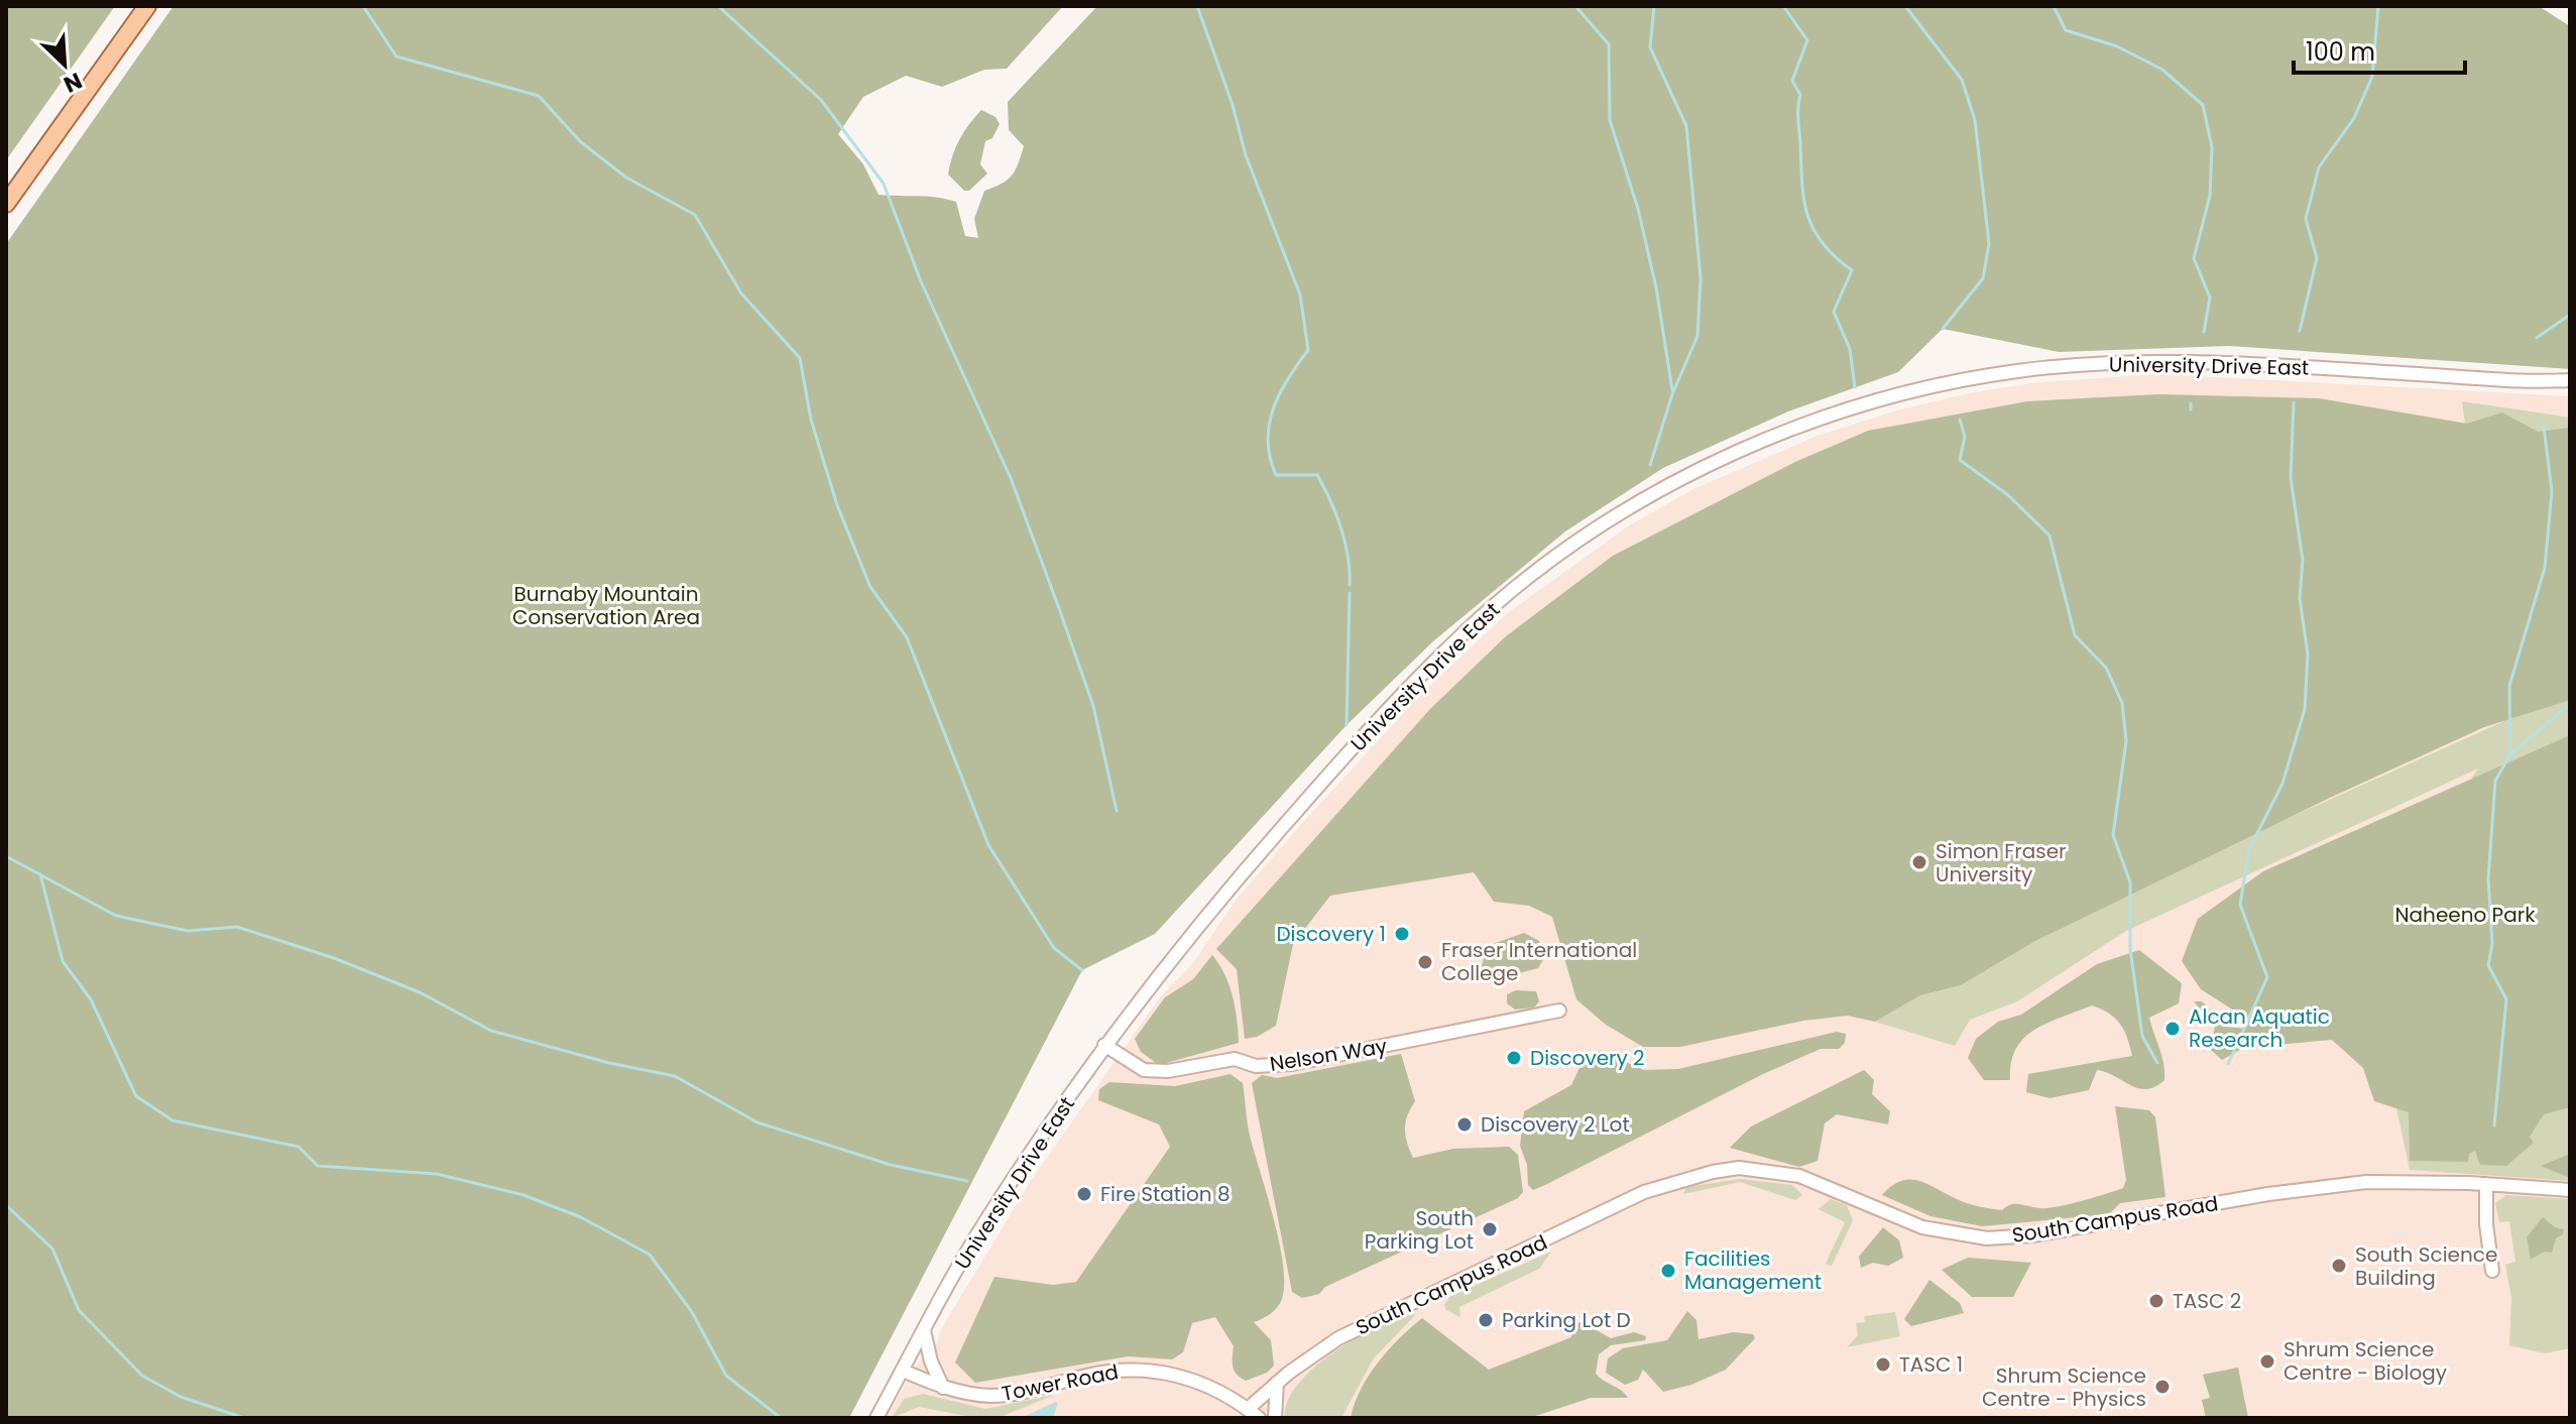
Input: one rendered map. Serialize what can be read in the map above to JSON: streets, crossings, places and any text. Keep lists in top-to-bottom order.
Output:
{
  "streets": {
    "street": [
      "University Drive East",
      "Nelson Way",
      "South Campus Road",
      "Tower Road"
    ]
  },
  "crossings": [
    ["University Drive East", "Nelson Way"],
    ["University Drive East", "Tower Road"],
    ["South Campus Road", "Tower Road"]
  ],
  "parks": ["Burnaby Mountain Conservation Area", "Naheeno Park"],
  "places": [
    "Simon Fraser University",
    "Discovery 1",
    "Fraser International College",
    "Alcan Aquatic Research",
    "Discovery 2",
    "Discovery 2 Lot",
    "Fire Station 8",
    "South Parking Lot",
    "South Science Building",
    "Facilities Management",
    "TASC 2",
    "Parking Lot D",
    "Shrum Science Centre - Biology",
    "TASC 1",
    "Shrum Science Centre - Physics"
  ],
  "scale_bar": "100 m",
  "north": "bottom right"
}
